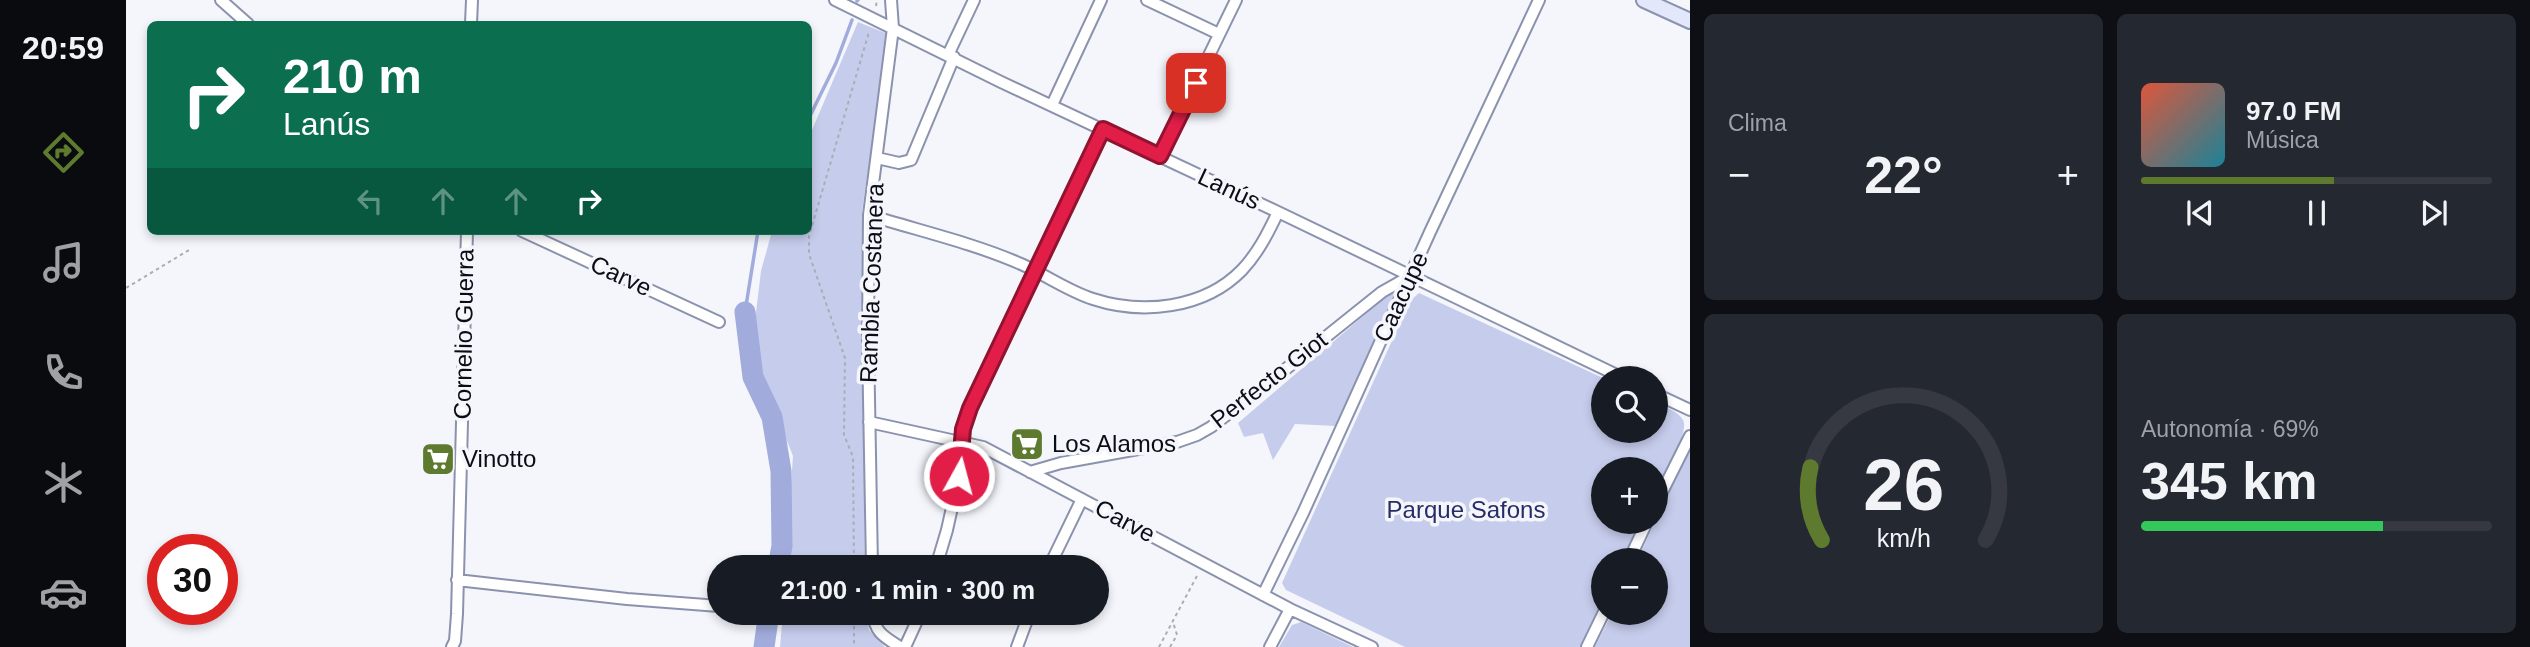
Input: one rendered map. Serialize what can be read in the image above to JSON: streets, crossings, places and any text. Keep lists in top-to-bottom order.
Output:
{
  "streets": {
    "street": [
      "Lanús",
      "Carve",
      "Rambla Costanera",
      "Caacupe",
      "Cornelio Guerra",
      "Perfecto Giot"
    ]
  },
  "crossings": [
    ["Lanús", "Rambla Costanera"],
    ["Lanús", "Caacupe"],
    ["Lanús", "Perfecto Giot"],
    ["Carve", "Rambla Costanera"],
    ["Carve", "Caacupe"],
    ["Carve", "Perfecto Giot"],
    ["Caacupe", "Perfecto Giot"]
  ],
  "parks": ["Parque Safons"],
  "places": {
    "supermarket": ["Los Alamos", "Vinotto"]
  },
  "page": {
    "tabs": "20:59",
    "tile": [
      "Clima",
      ["Autonomía · 69%", "345 km"]
    ],
    "turn": ["210 m", "Lanús"],
    "song": ["97.0 FM", "Música"],
    "heat": ["−", "22°", "+"],
    "map_buttons": ["+", "−"],
    "limit": "30",
    "trip": "21:00 · 1 min · 300 m",
    "gauge": ["26", "km/h"]
  }
}
